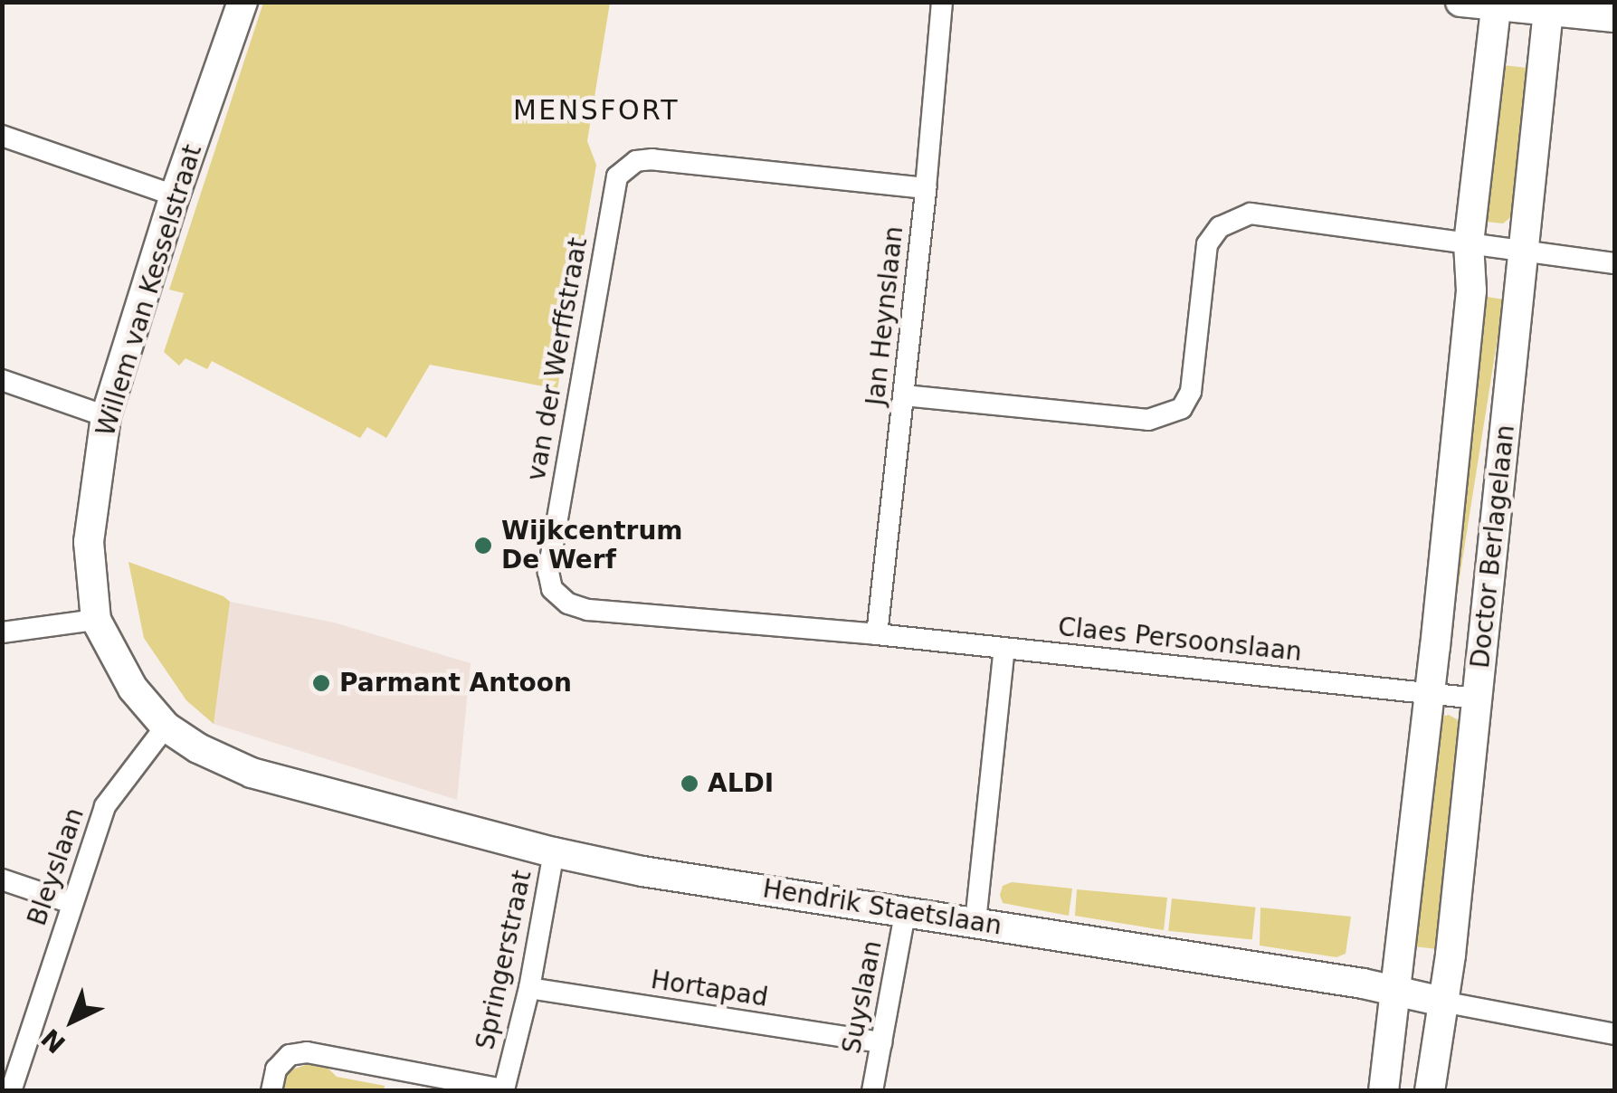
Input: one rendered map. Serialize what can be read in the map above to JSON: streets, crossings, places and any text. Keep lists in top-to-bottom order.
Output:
{
  "streets": {
    "street": [
      "Willem van Kesselstraat",
      "Jan Heynslaan",
      "van der Werffstraat",
      "Doctor Berlagelaan",
      "Claes Persoonslaan",
      "Bleyslaan",
      "Hendrik Staetslaan",
      "Springerstraat",
      "Hortapad",
      "Suyslaan"
    ]
  },
  "crossings": [
    ["Willem van Kesselstraat", "Bleyslaan"],
    ["Willem van Kesselstraat", "Hendrik Staetslaan"],
    ["Jan Heynslaan", "van der Werffstraat"],
    ["Jan Heynslaan", "Claes Persoonslaan"],
    ["van der Werffstraat", "Claes Persoonslaan"],
    ["Doctor Berlagelaan", "Claes Persoonslaan"],
    ["Doctor Berlagelaan", "Hendrik Staetslaan"],
    ["Bleyslaan", "Hendrik Staetslaan"],
    ["Hendrik Staetslaan", "Springerstraat"],
    ["Hendrik Staetslaan", "Suyslaan"],
    ["Springerstraat", "Hortapad"],
    ["Hortapad", "Suyslaan"]
  ],
  "districts": ["MENSFORT"],
  "places": ["Wijkcentrum De Werf", "Parmant Antoon", "ALDI"],
  "north": "bottom left"
}
